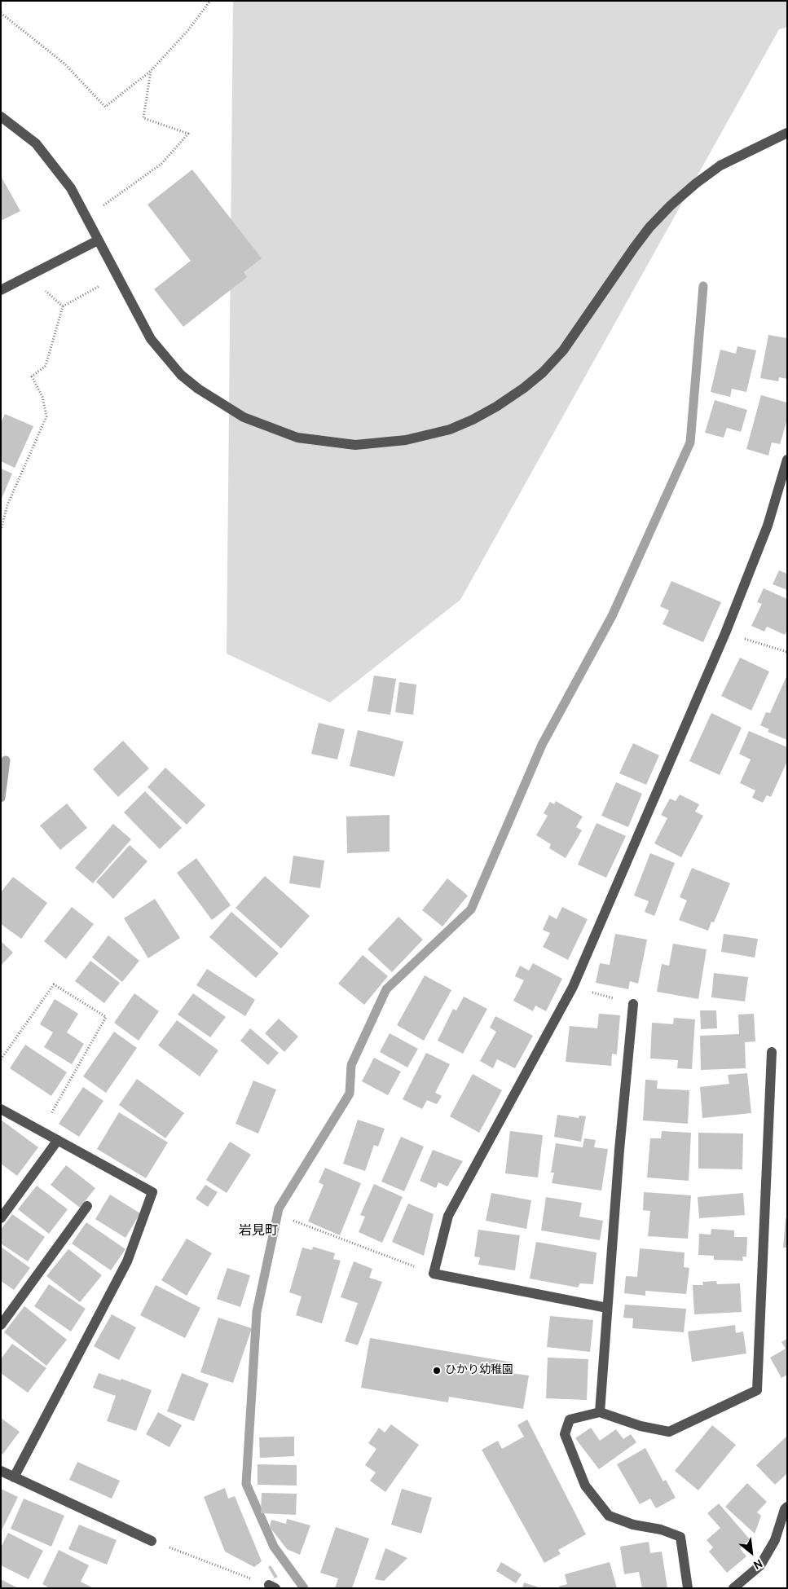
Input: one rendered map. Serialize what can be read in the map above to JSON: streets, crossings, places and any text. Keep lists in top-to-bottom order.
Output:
{
  "districts": ["岩見町"],
  "places": ["ひかり幼稚園"],
  "north": "bottom right"
}
